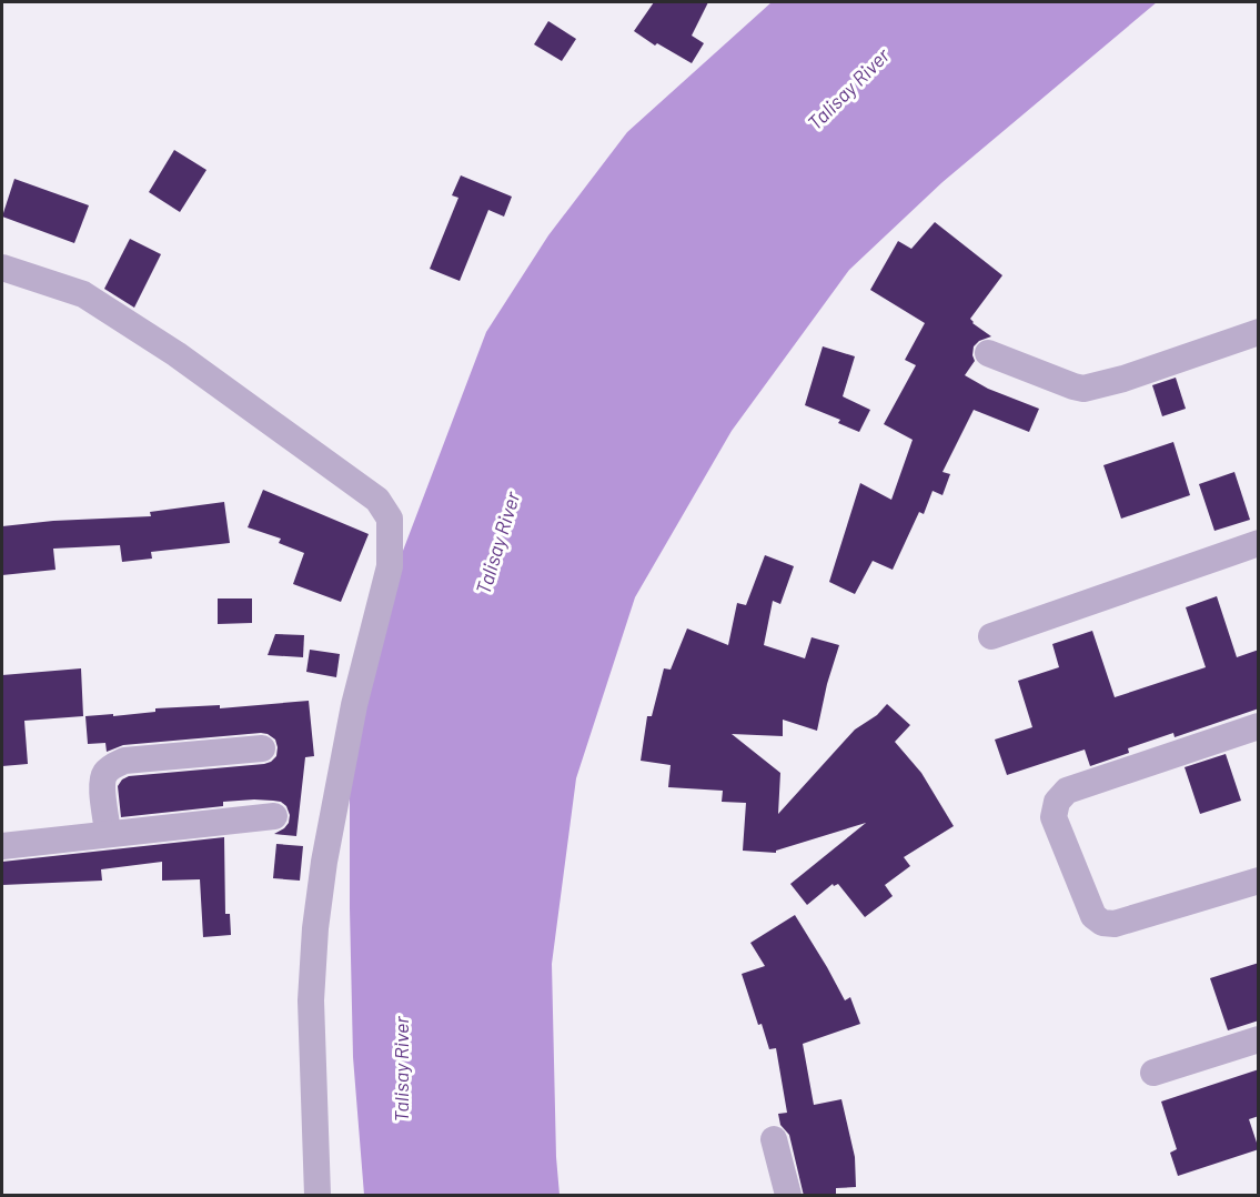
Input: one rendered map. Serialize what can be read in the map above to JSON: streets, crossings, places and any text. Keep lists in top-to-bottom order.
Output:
{
  "water": ["Talisay River"]
}
